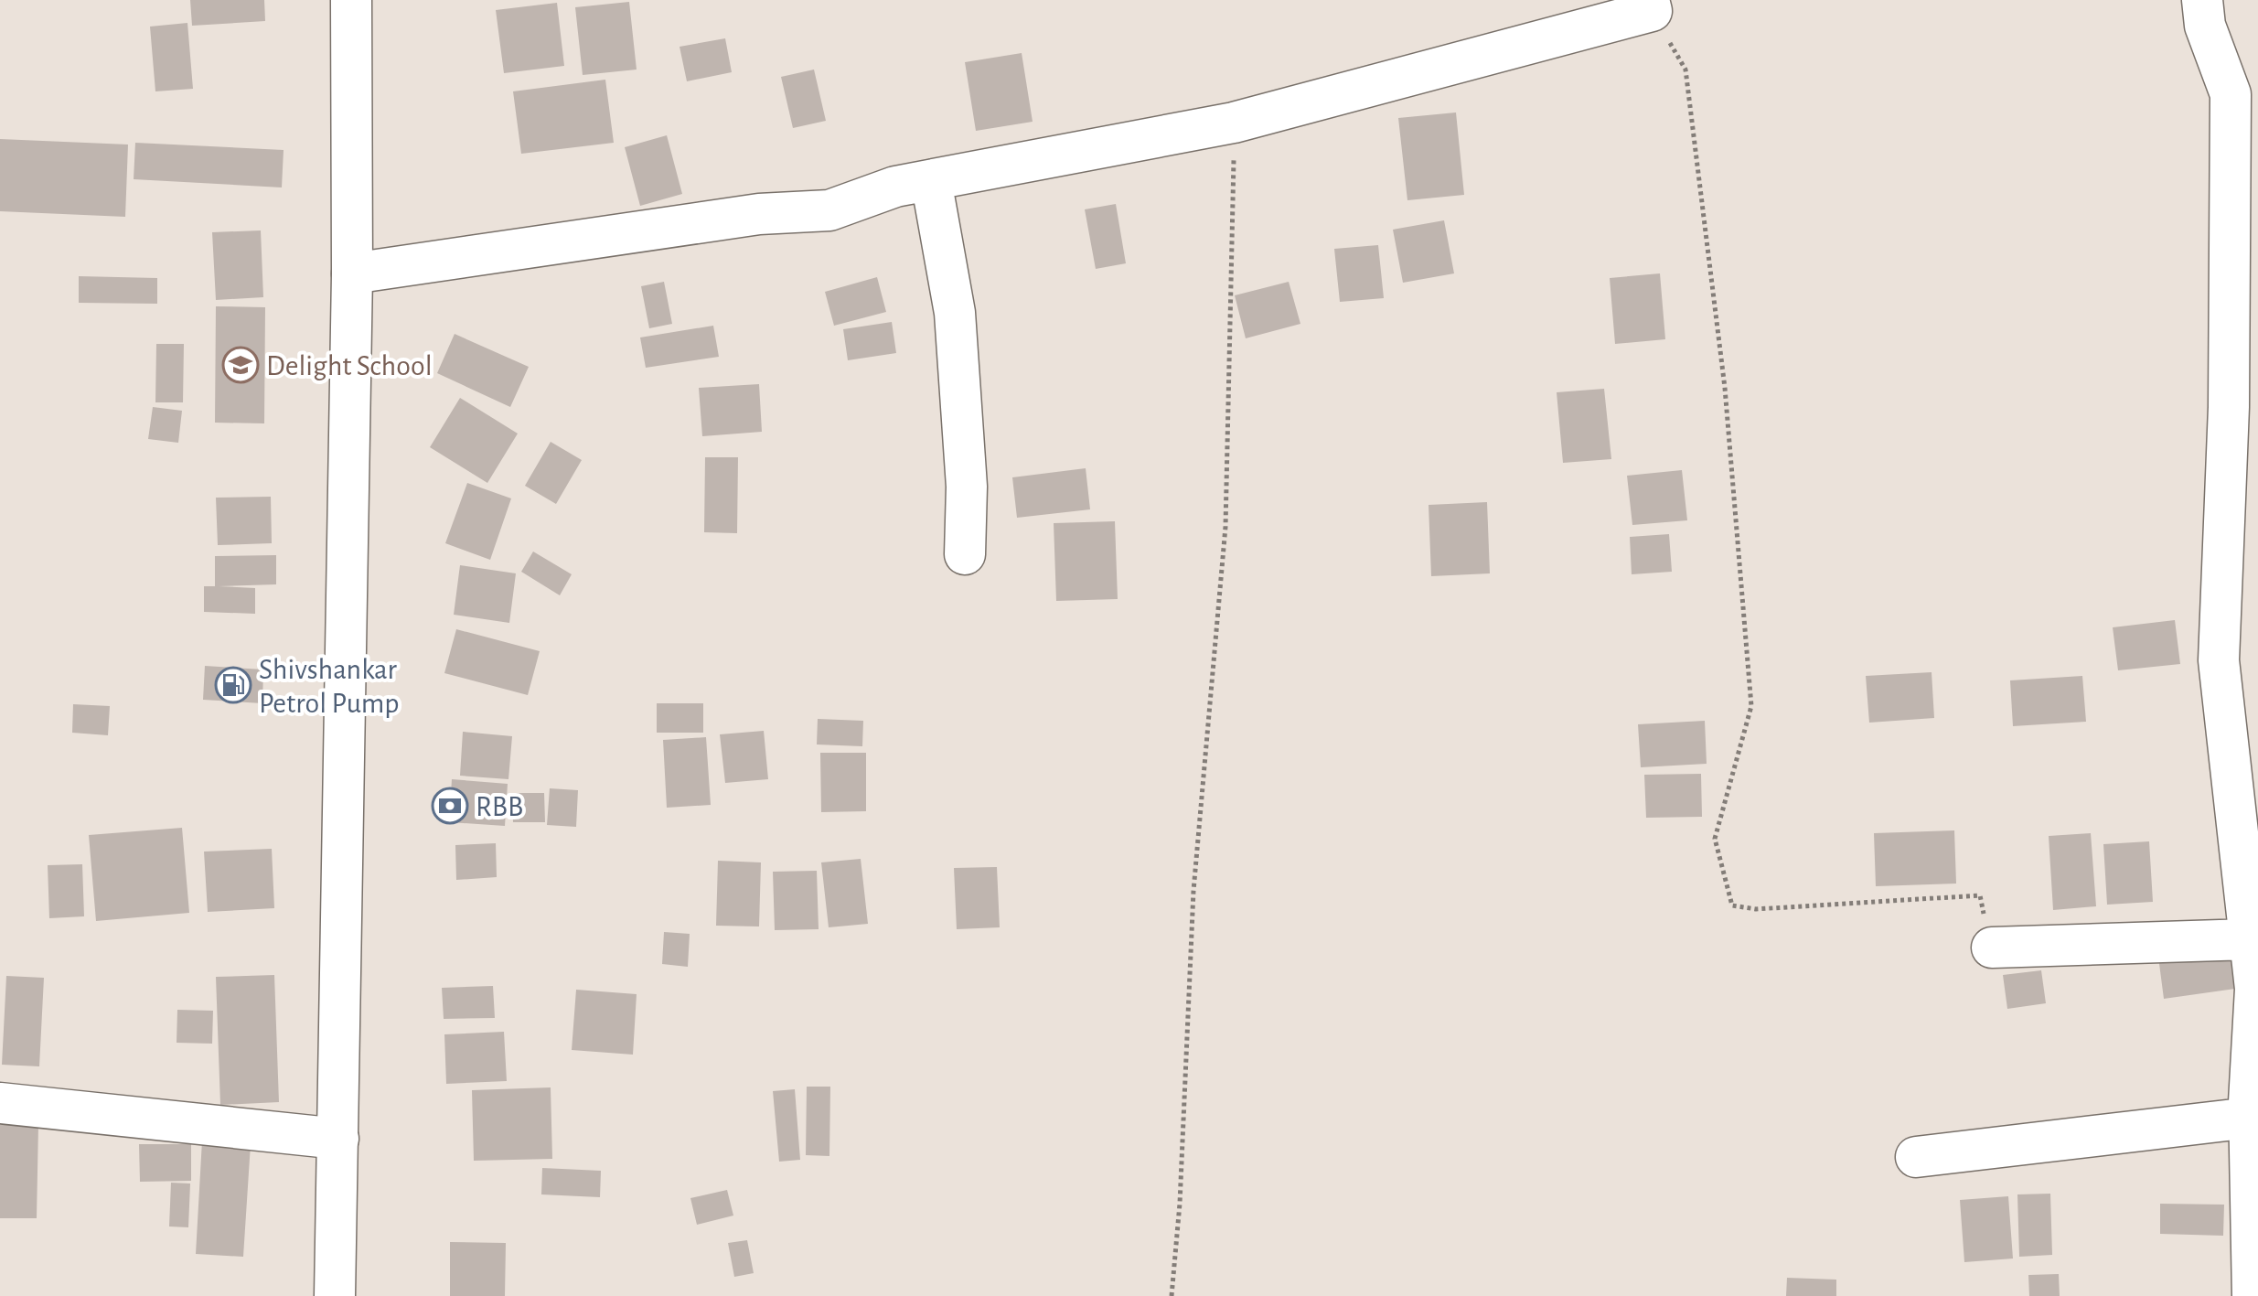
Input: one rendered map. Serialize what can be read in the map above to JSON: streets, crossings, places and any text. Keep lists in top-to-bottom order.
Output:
{
  "places": {
    "school or university": ["Delight School"],
    "fuel station": ["Shivshankar Petrol Pump"],
    "bank": ["RBB"]
  }
}
